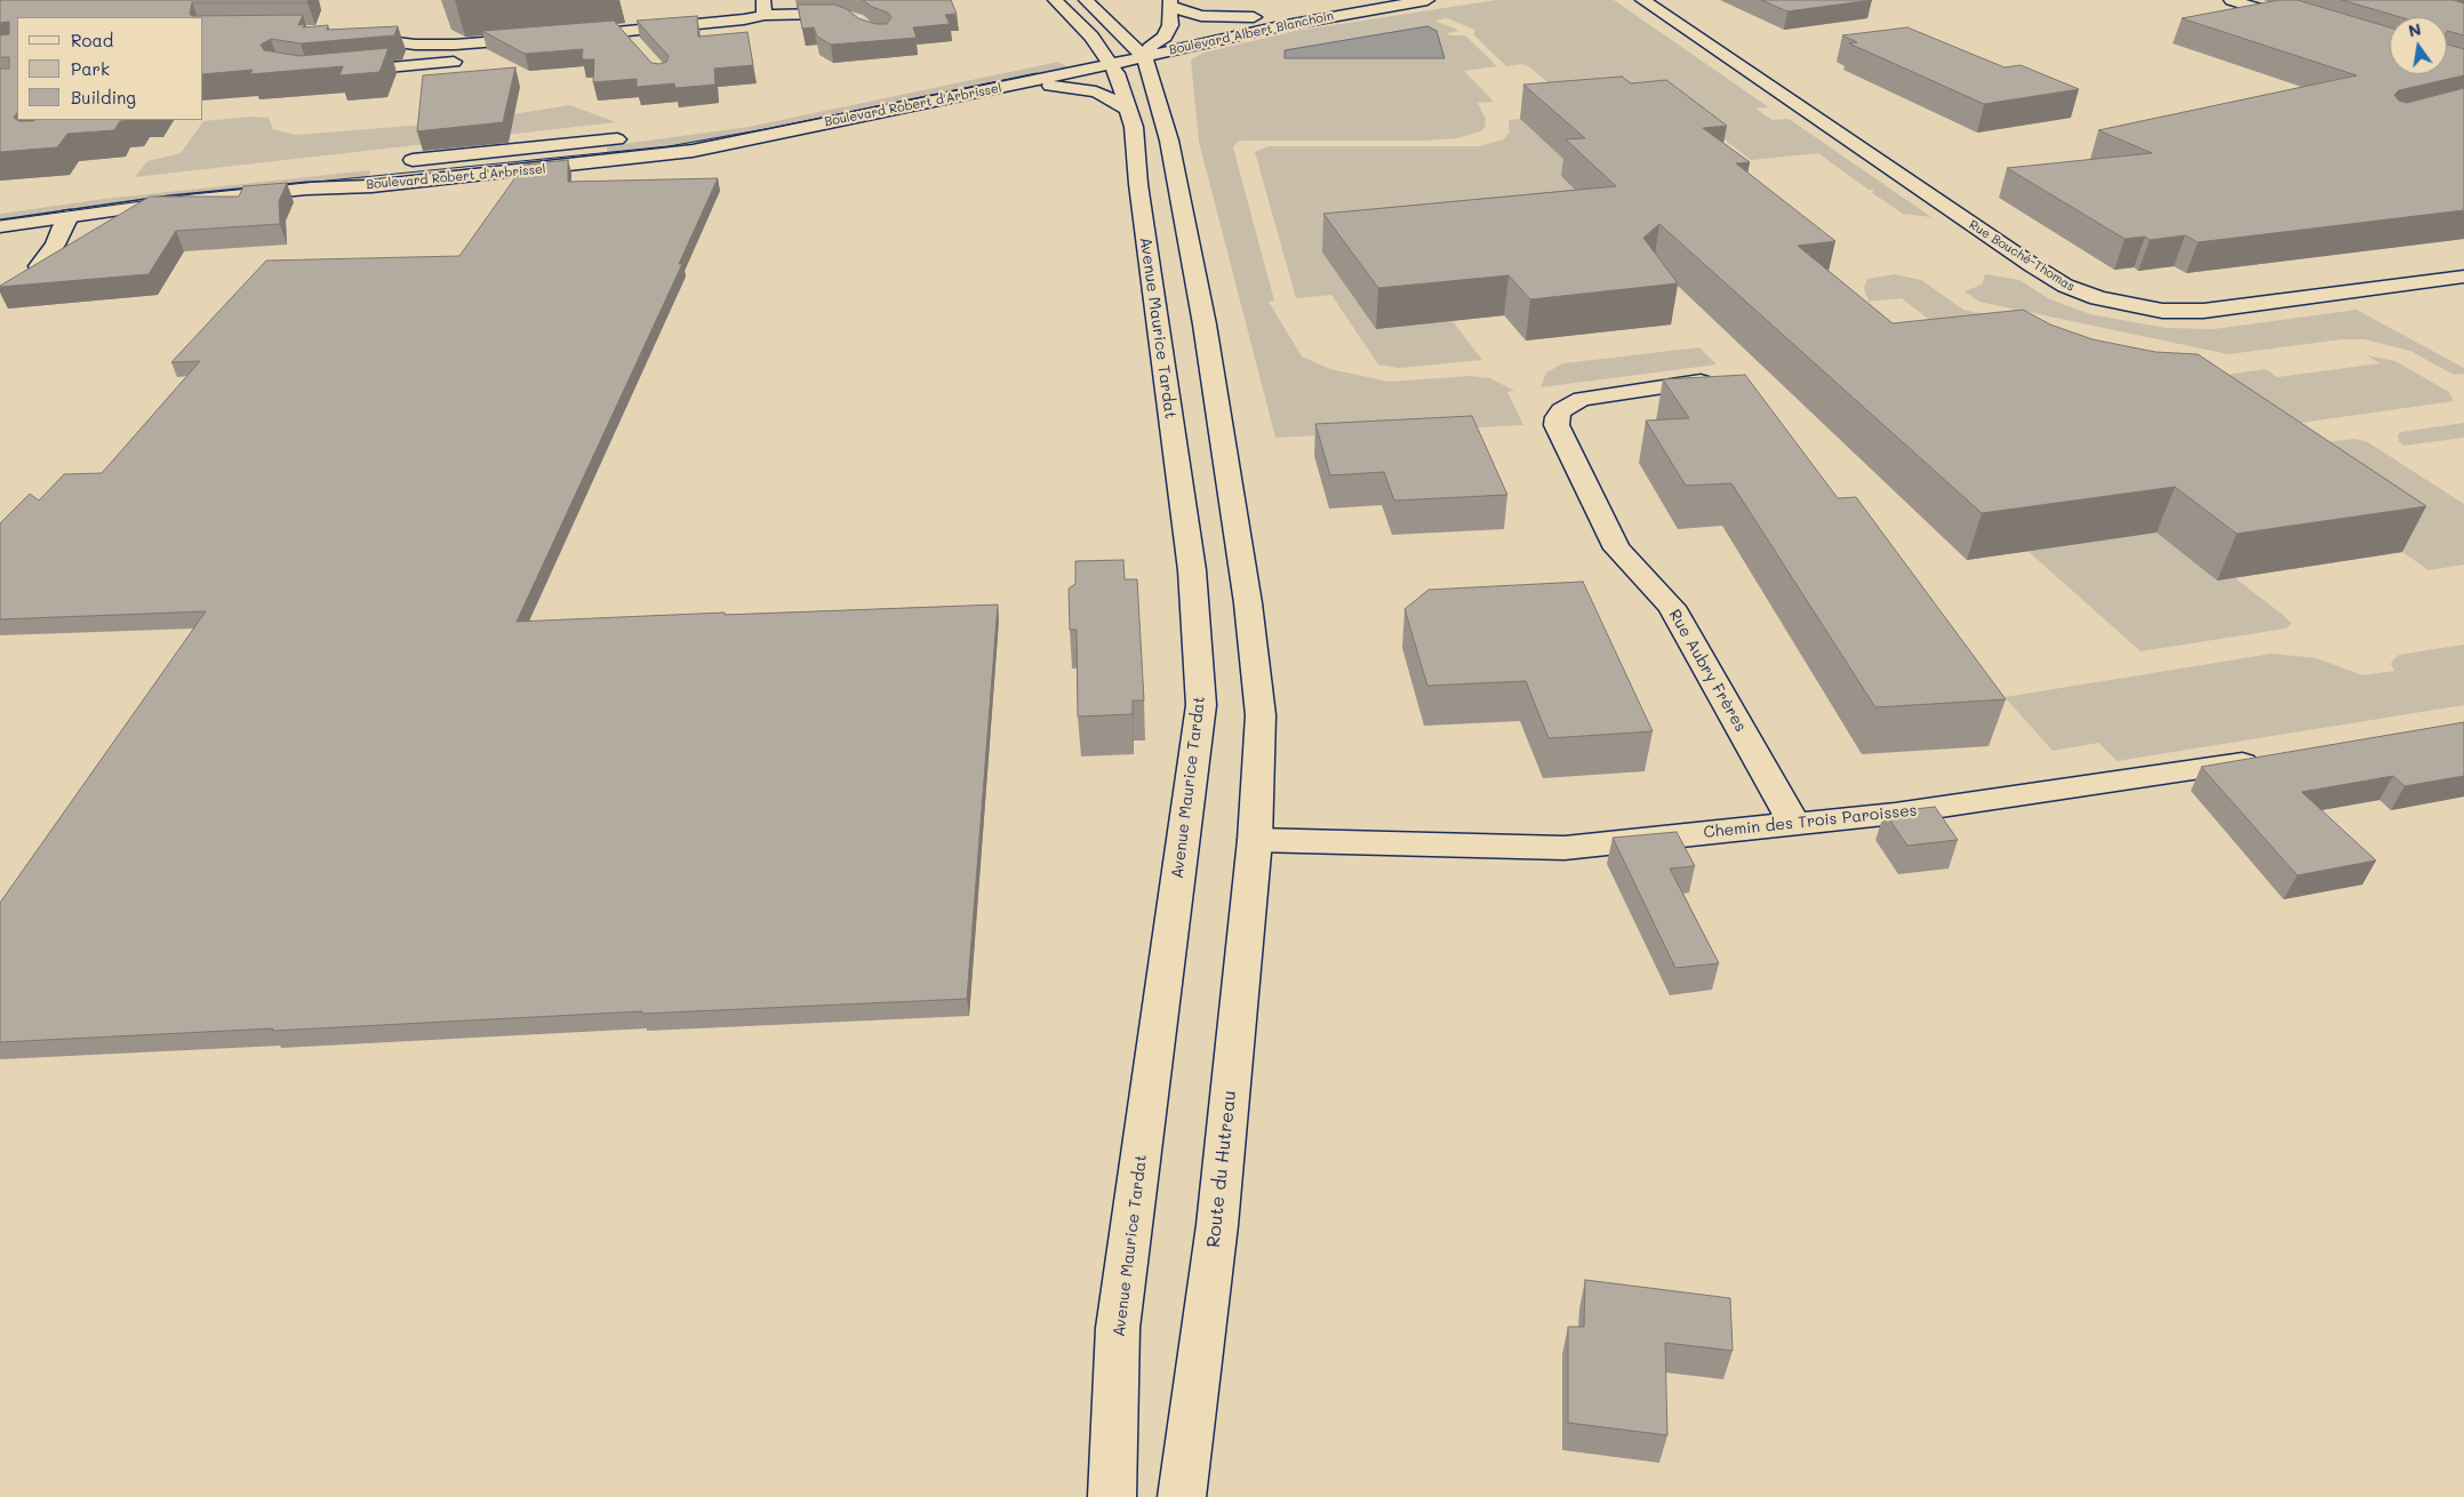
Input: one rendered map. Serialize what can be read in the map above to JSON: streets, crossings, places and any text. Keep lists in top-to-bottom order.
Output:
{
  "streets": {
    "street": [
      "Boulevard Albert Blanchoin",
      "Boulevard Robert d'Arbrissel",
      "Rue Bouché-Thomas",
      "Avenue Maurice Tardat",
      "Rue Aubry Frères",
      "Chemin des Trois Paroisses",
      "Route du Hutreau"
    ]
  },
  "crossings": [
    ["Boulevard Albert Blanchoin", "Boulevard Robert d'Arbrissel"],
    ["Boulevard Robert d'Arbrissel", "Avenue Maurice Tardat"],
    ["Rue Aubry Frères", "Chemin des Trois Paroisses"],
    ["Chemin des Trois Paroisses", "Route du Hutreau"]
  ],
  "legend": ["Road", "Park", "Building"],
  "north": "top"
}
